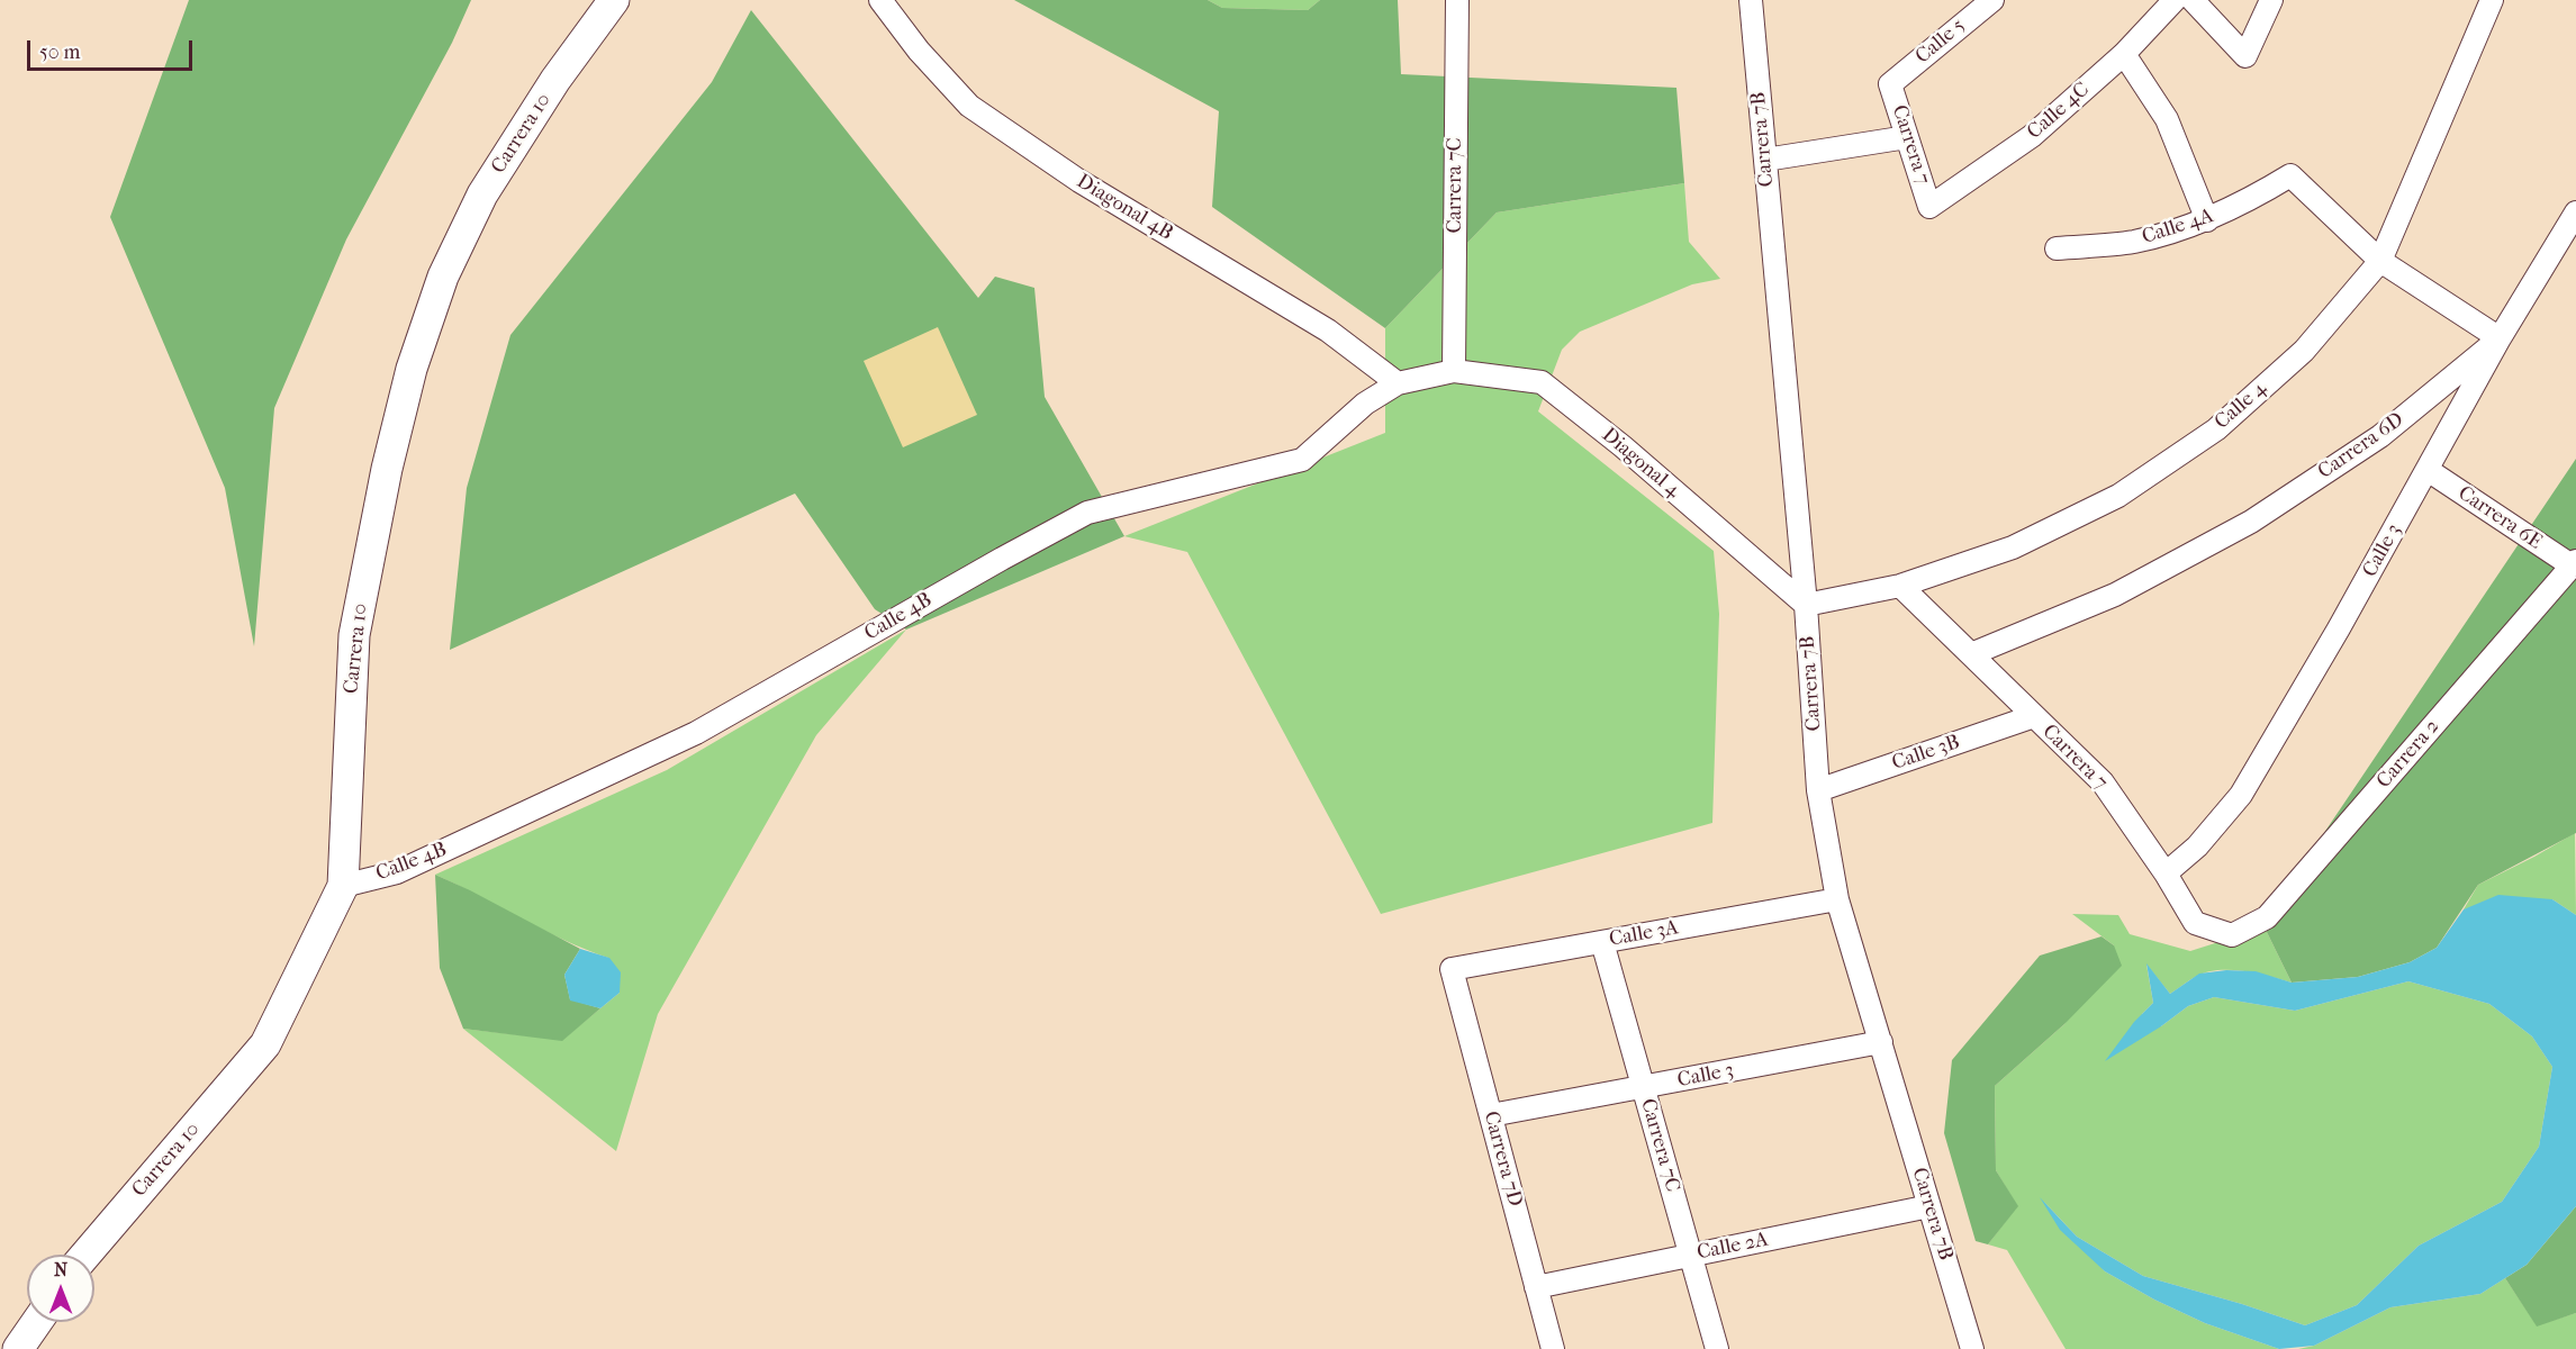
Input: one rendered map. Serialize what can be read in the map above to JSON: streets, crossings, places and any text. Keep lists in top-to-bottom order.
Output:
{
  "streets": {
    "street": [
      "Calle 5",
      "Calle 4C",
      "Carrera 10",
      "Carrera 7B",
      "Carrera 7",
      "Carrera 7C",
      "Diagonal 4B",
      "Calle 4A",
      "Calle 4",
      "Carrera 6D",
      "Diagonal 4",
      "Carrera 6E",
      "Calle 3",
      "Calle 4B",
      "Calle 3B",
      "Carrera 2",
      "Calle 3A",
      "Carrera 7D",
      "Calle 2A"
    ]
  },
  "crossings": [
    ["Calle 5", "Carrera 7"],
    ["Calle 4C", "Carrera 7"],
    ["Carrera 10", "Calle 4B"],
    ["Carrera 7B", "Calle 4"],
    ["Carrera 7B", "Diagonal 4"],
    ["Carrera 7B", "Calle 3"],
    ["Carrera 7B", "Calle 3B"],
    ["Carrera 7B", "Calle 3A"],
    ["Carrera 7B", "Calle 2A"],
    ["Carrera 7", "Calle 4"],
    ["Carrera 7", "Carrera 6D"],
    ["Carrera 7", "Calle 3"],
    ["Carrera 7", "Calle 3B"],
    ["Carrera 7", "Carrera 2"],
    ["Carrera 7C", "Diagonal 4"],
    ["Carrera 7C", "Calle 3"],
    ["Carrera 7C", "Calle 4B"],
    ["Carrera 7C", "Calle 3A"],
    ["Carrera 7C", "Calle 2A"],
    ["Diagonal 4B", "Calle 4B"],
    ["Calle 4A", "Calle 4"],
    ["Calle 4", "Diagonal 4"],
    ["Carrera 6D", "Calle 3"],
    ["Diagonal 4", "Calle 4B"],
    ["Carrera 6E", "Calle 3"],
    ["Carrera 6E", "Carrera 2"],
    ["Calle 3", "Carrera 7D"],
    ["Calle 3A", "Carrera 7D"],
    ["Carrera 7D", "Calle 2A"]
  ],
  "scale_bar": "50 m",
  "north": "top"
}
